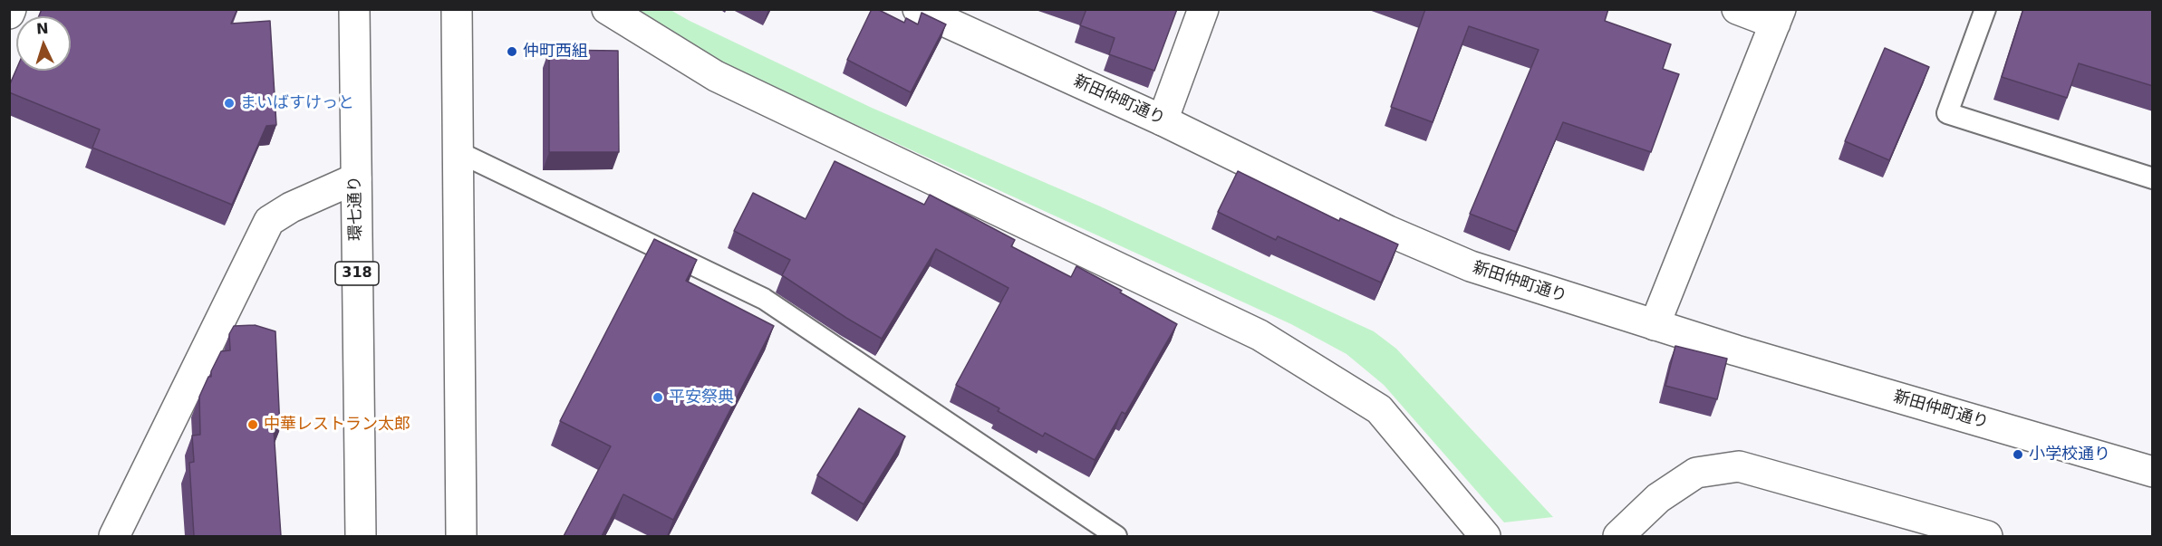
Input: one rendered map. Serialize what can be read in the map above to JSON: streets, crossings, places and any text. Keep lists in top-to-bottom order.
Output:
{
  "streets": {
    "street": ["新田仲町通り", "環七通り", "318"]
  },
  "places": [
    "仲町西組",
    "まいばすけっと",
    "平安祭典",
    "中華レストラン太郎",
    "小学校通り"
  ],
  "north": "top"
}
